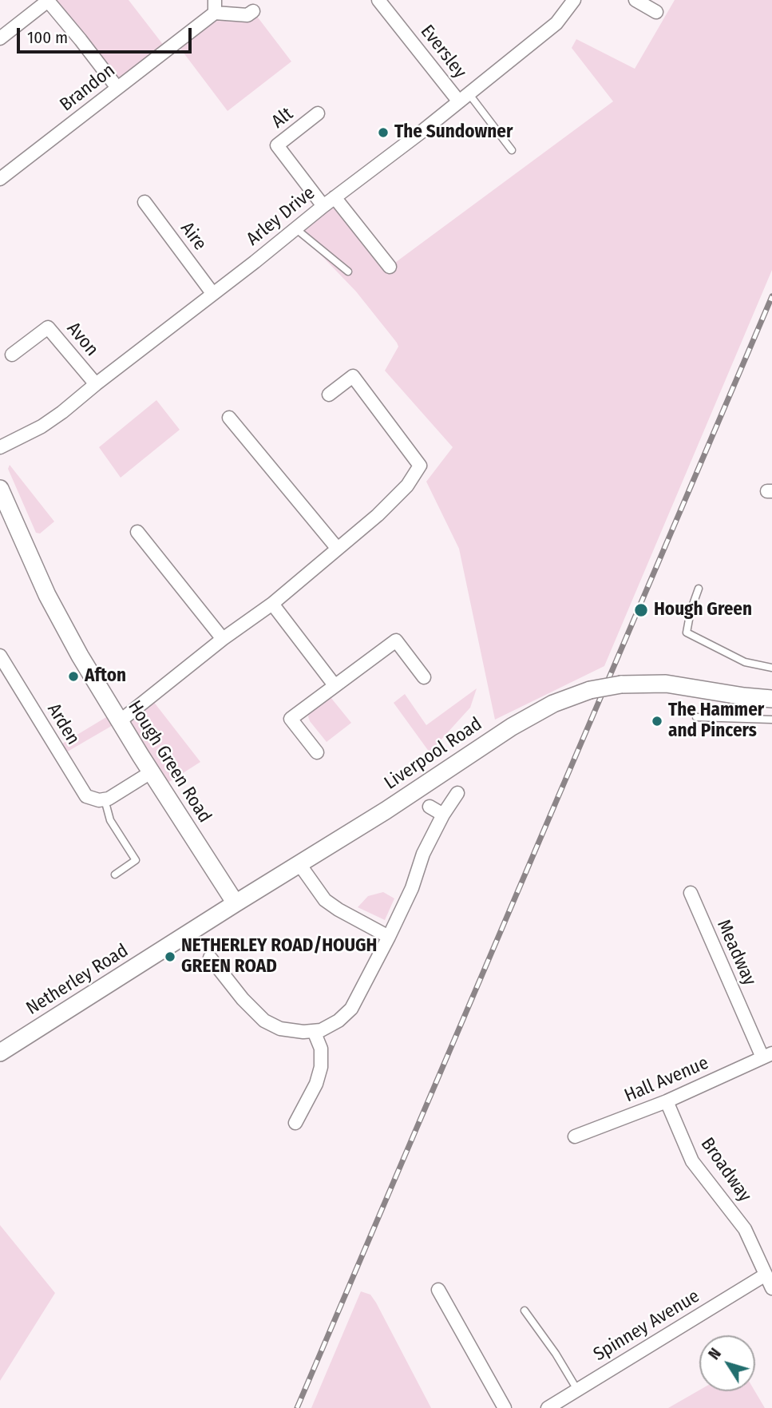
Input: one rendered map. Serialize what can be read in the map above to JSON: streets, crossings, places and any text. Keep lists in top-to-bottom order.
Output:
{
  "streets": {
    "main road": ["Liverpool Road", "Hough Green Road", "Netherley Road"],
    "street": [
      "Eversley",
      "Brandon",
      "Alt",
      "Arley Drive",
      "Aire",
      "Avon",
      "Arden",
      "Meadway",
      "Hall Avenue",
      "Broadway",
      "Spinney Avenue"
    ]
  },
  "crossings": [
    ["Eversley", "Arley Drive"],
    ["Alt", "Arley Drive"],
    ["Arley Drive", "Aire"],
    ["Arley Drive", "Avon"],
    ["Liverpool Road", "Hough Green Road"],
    ["Liverpool Road", "Netherley Road"],
    ["Meadway", "Hall Avenue"],
    ["Hall Avenue", "Broadway"],
    ["Broadway", "Spinney Avenue"]
  ],
  "places": [
    "The Sundowner",
    "Hough Green",
    "Afton",
    "The Hammer and Pincers",
    "NETHERLEY ROAD/HOUGH GREEN ROAD"
  ],
  "scale_bar": "100 m",
  "north": "top left"
}
